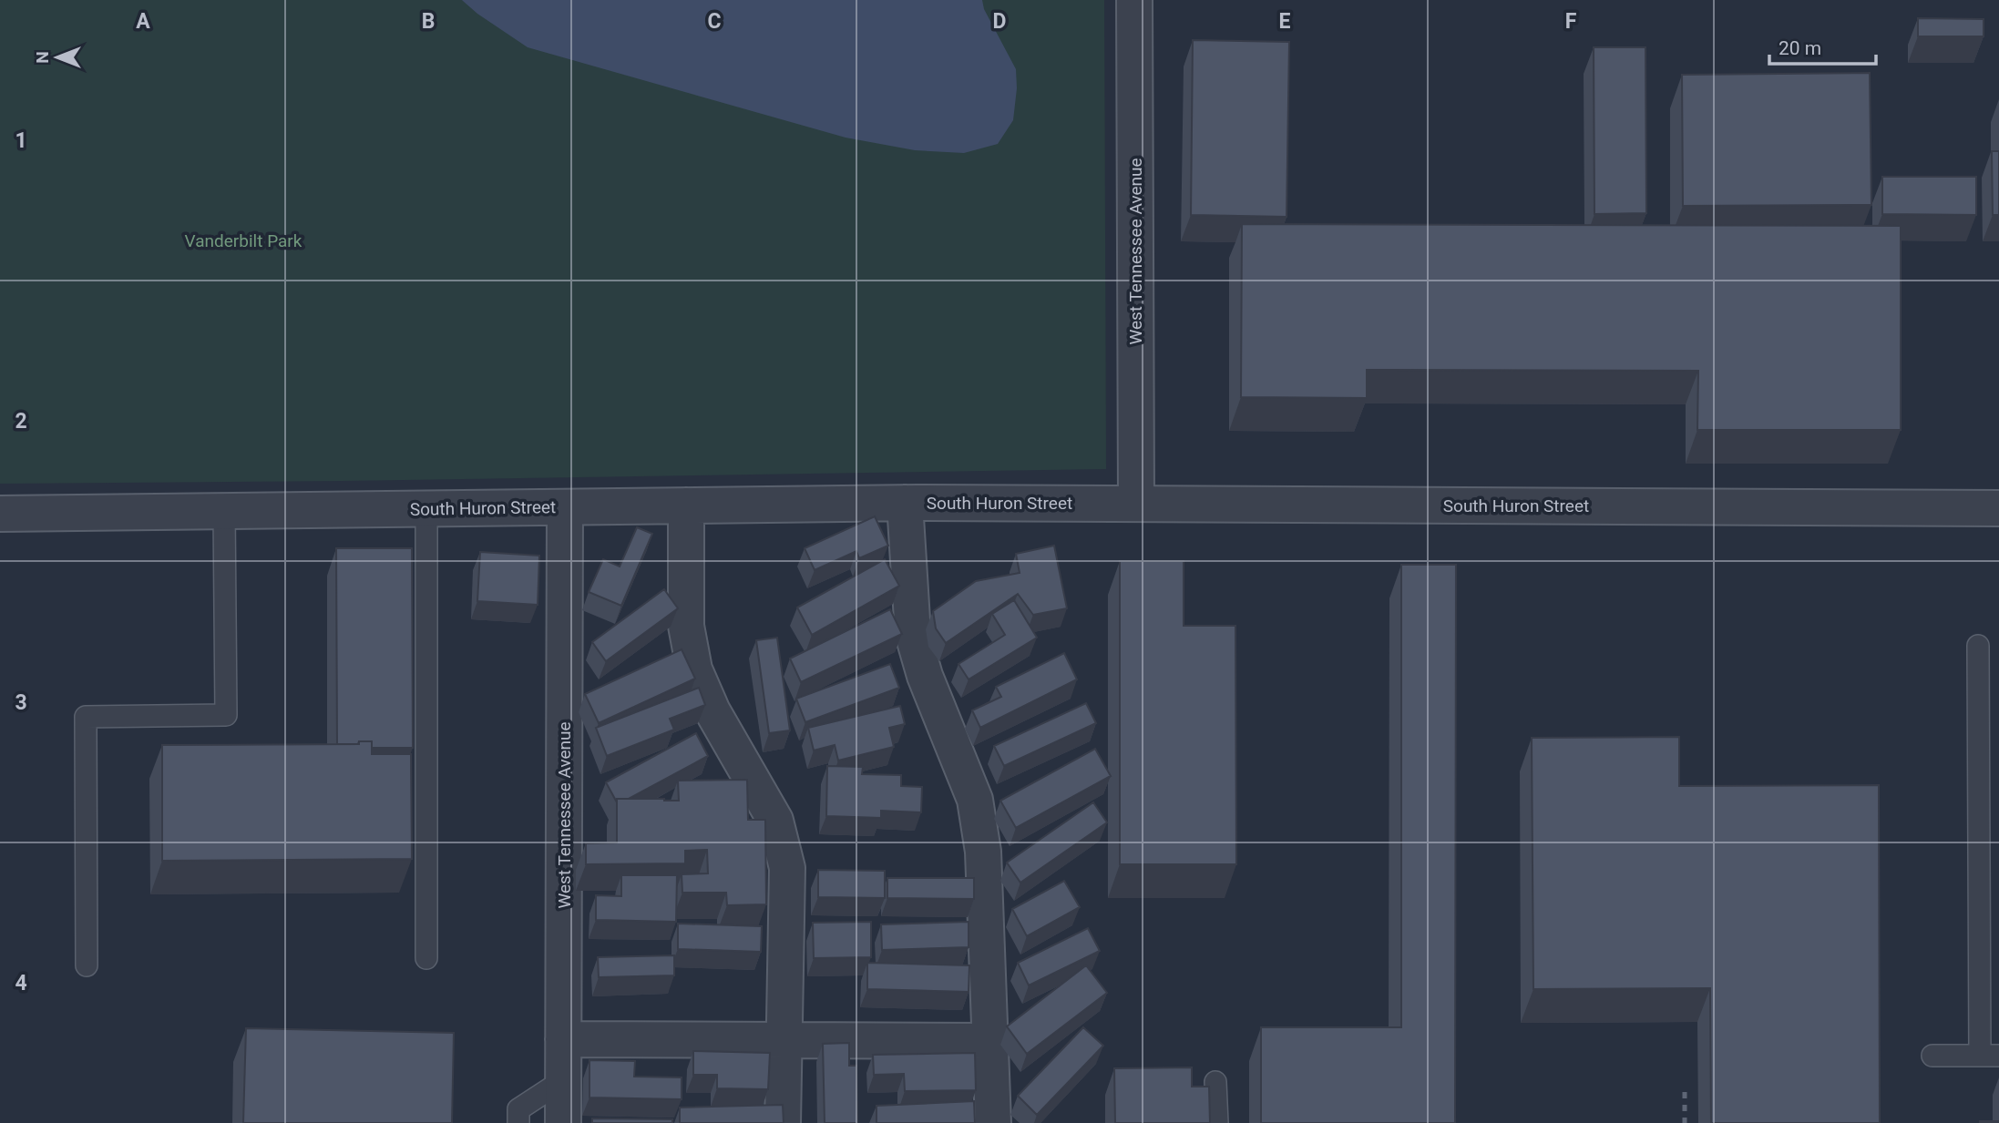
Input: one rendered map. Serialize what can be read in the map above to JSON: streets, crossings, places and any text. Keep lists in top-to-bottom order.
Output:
{
  "streets": {
    "street": ["West Tennessee Avenue", "South Huron Street"]
  },
  "crossings": [
    ["West Tennessee Avenue", "South Huron Street"]
  ],
  "parks": ["Vanderbilt Park"],
  "scale_bar": "20 m",
  "north": "left",
  "grid": {
    "columns": [
      "A",
      "B",
      "C",
      "D",
      "E",
      "F"
    ],
    "rows": [
      "1",
      "2",
      "3",
      "4"
    ]
  }
}
